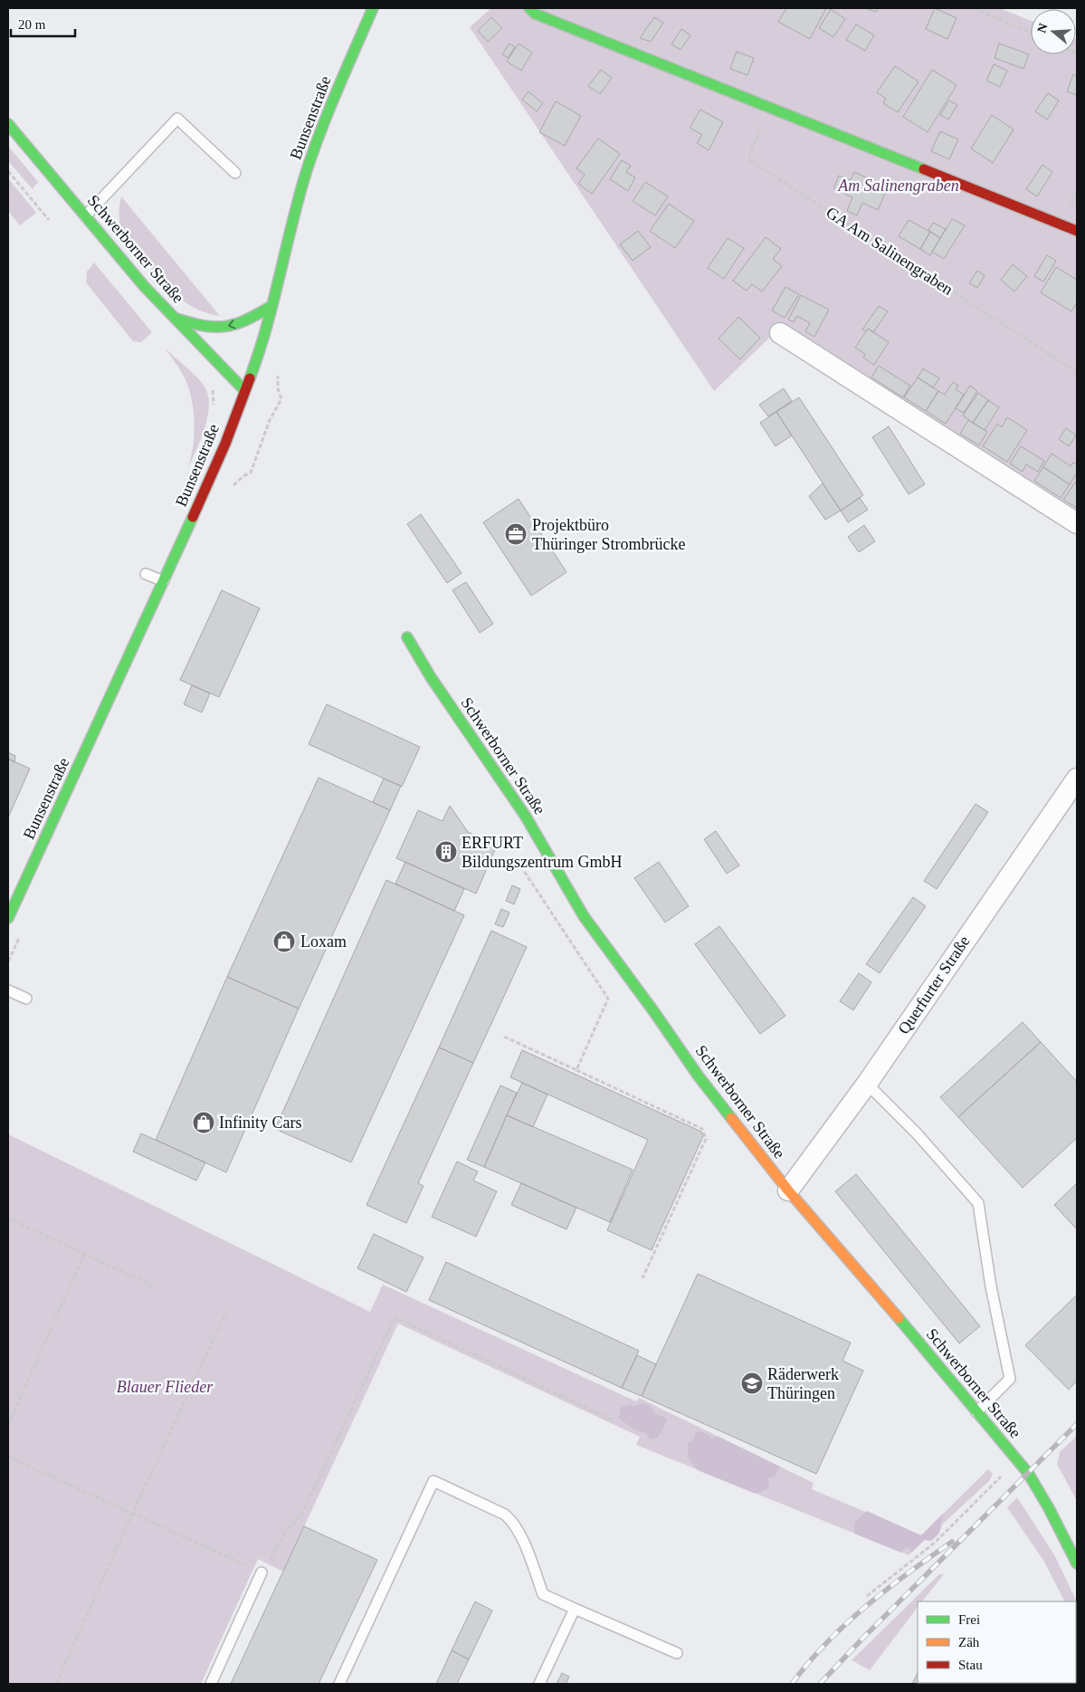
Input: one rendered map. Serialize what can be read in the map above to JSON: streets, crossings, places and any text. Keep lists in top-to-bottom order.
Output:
{
  "streets": {
    "street": ["Bunsenstraße", "Schwerborner Straße", "Querfurter Straße"],
    "path": ["GA Am Salinengraben"]
  },
  "crossings": [
    ["Bunsenstraße", "Schwerborner Straße"],
    ["Schwerborner Straße", "Querfurter Straße"]
  ],
  "parks": ["Am Salinengraben", "Blauer Flieder"],
  "places": {
    "office": ["Projektbüro Thüringer Strombrücke"],
    "building": ["ERFURT Bildungszentrum GmbH"],
    "shop": ["Loxam", "Infinity Cars"],
    "school or university": ["Räderwerk Thüringen"]
  },
  "legend": ["Frei", "Zäh", "Stau"],
  "scale_bar": "20 m",
  "north": "left"
}
